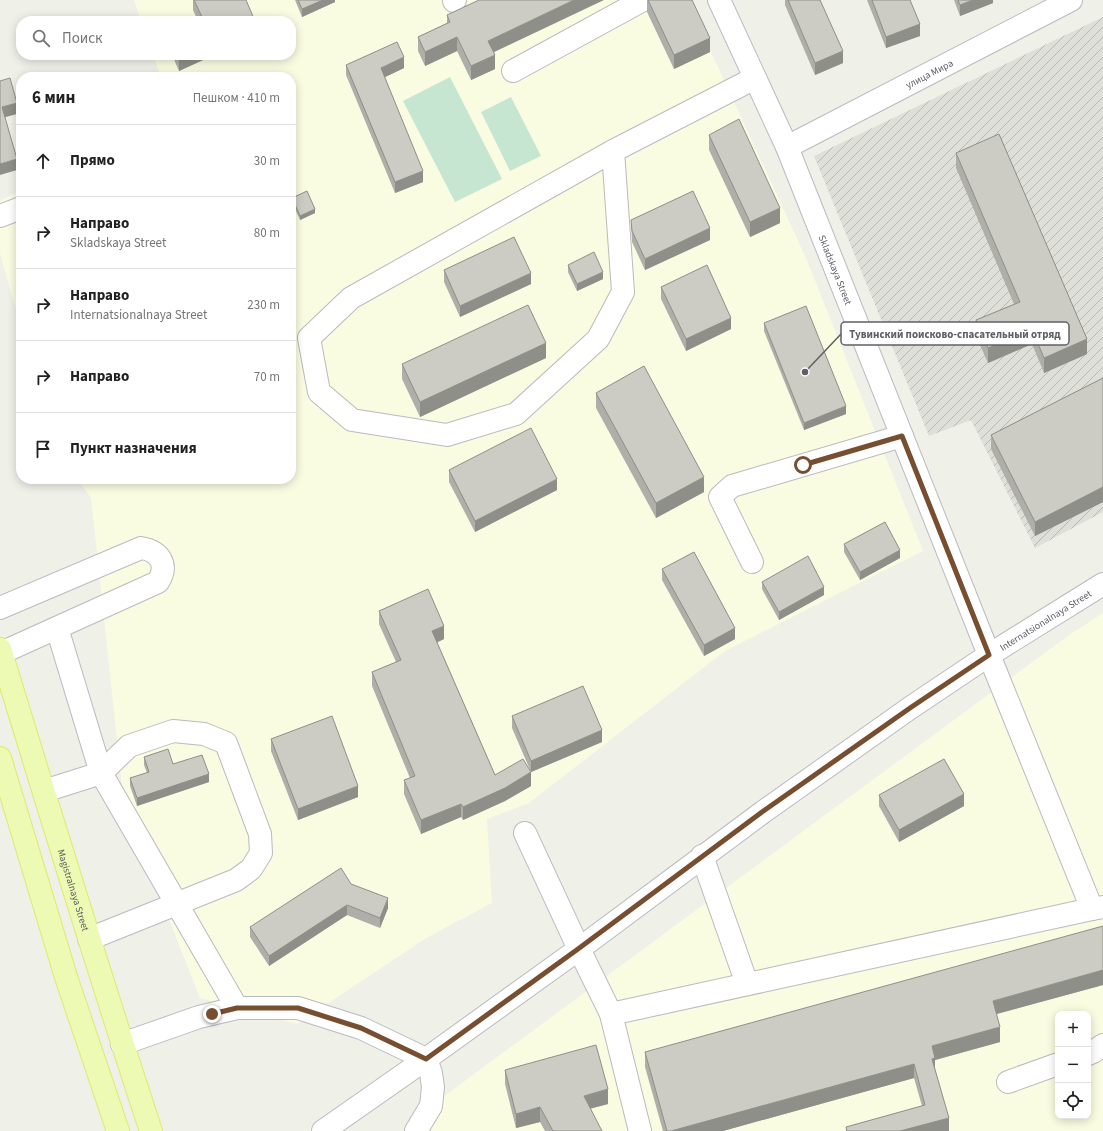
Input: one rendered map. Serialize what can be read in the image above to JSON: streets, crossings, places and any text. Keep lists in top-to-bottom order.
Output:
{
  "streets": {
    "main road": ["Magistralnaya Street"],
    "street": ["улица Мира", "Skladskaya Street", "Internatsionalnaya Street"]
  },
  "crossings": [
    ["улица Мира", "Skladskaya Street"],
    ["Skladskaya Street", "Internatsionalnaya Street"]
  ],
  "places": ["Тувинский поисково-спасательный отряд"],
  "page": {
    "search": "Поиск",
    "heading": ["6 мин", "Пешком · 410 m"],
    "list": [
      ["Прямо", "30 m"],
      ["Направо", "Skladskaya Street", "80 m"],
      ["Направо", "Internatsionalnaya Street", "230 m"],
      ["Направо", "70 m"],
      "Пункт назначения"
    ],
    "map_buttons": ["+", "−"]
  }
}
